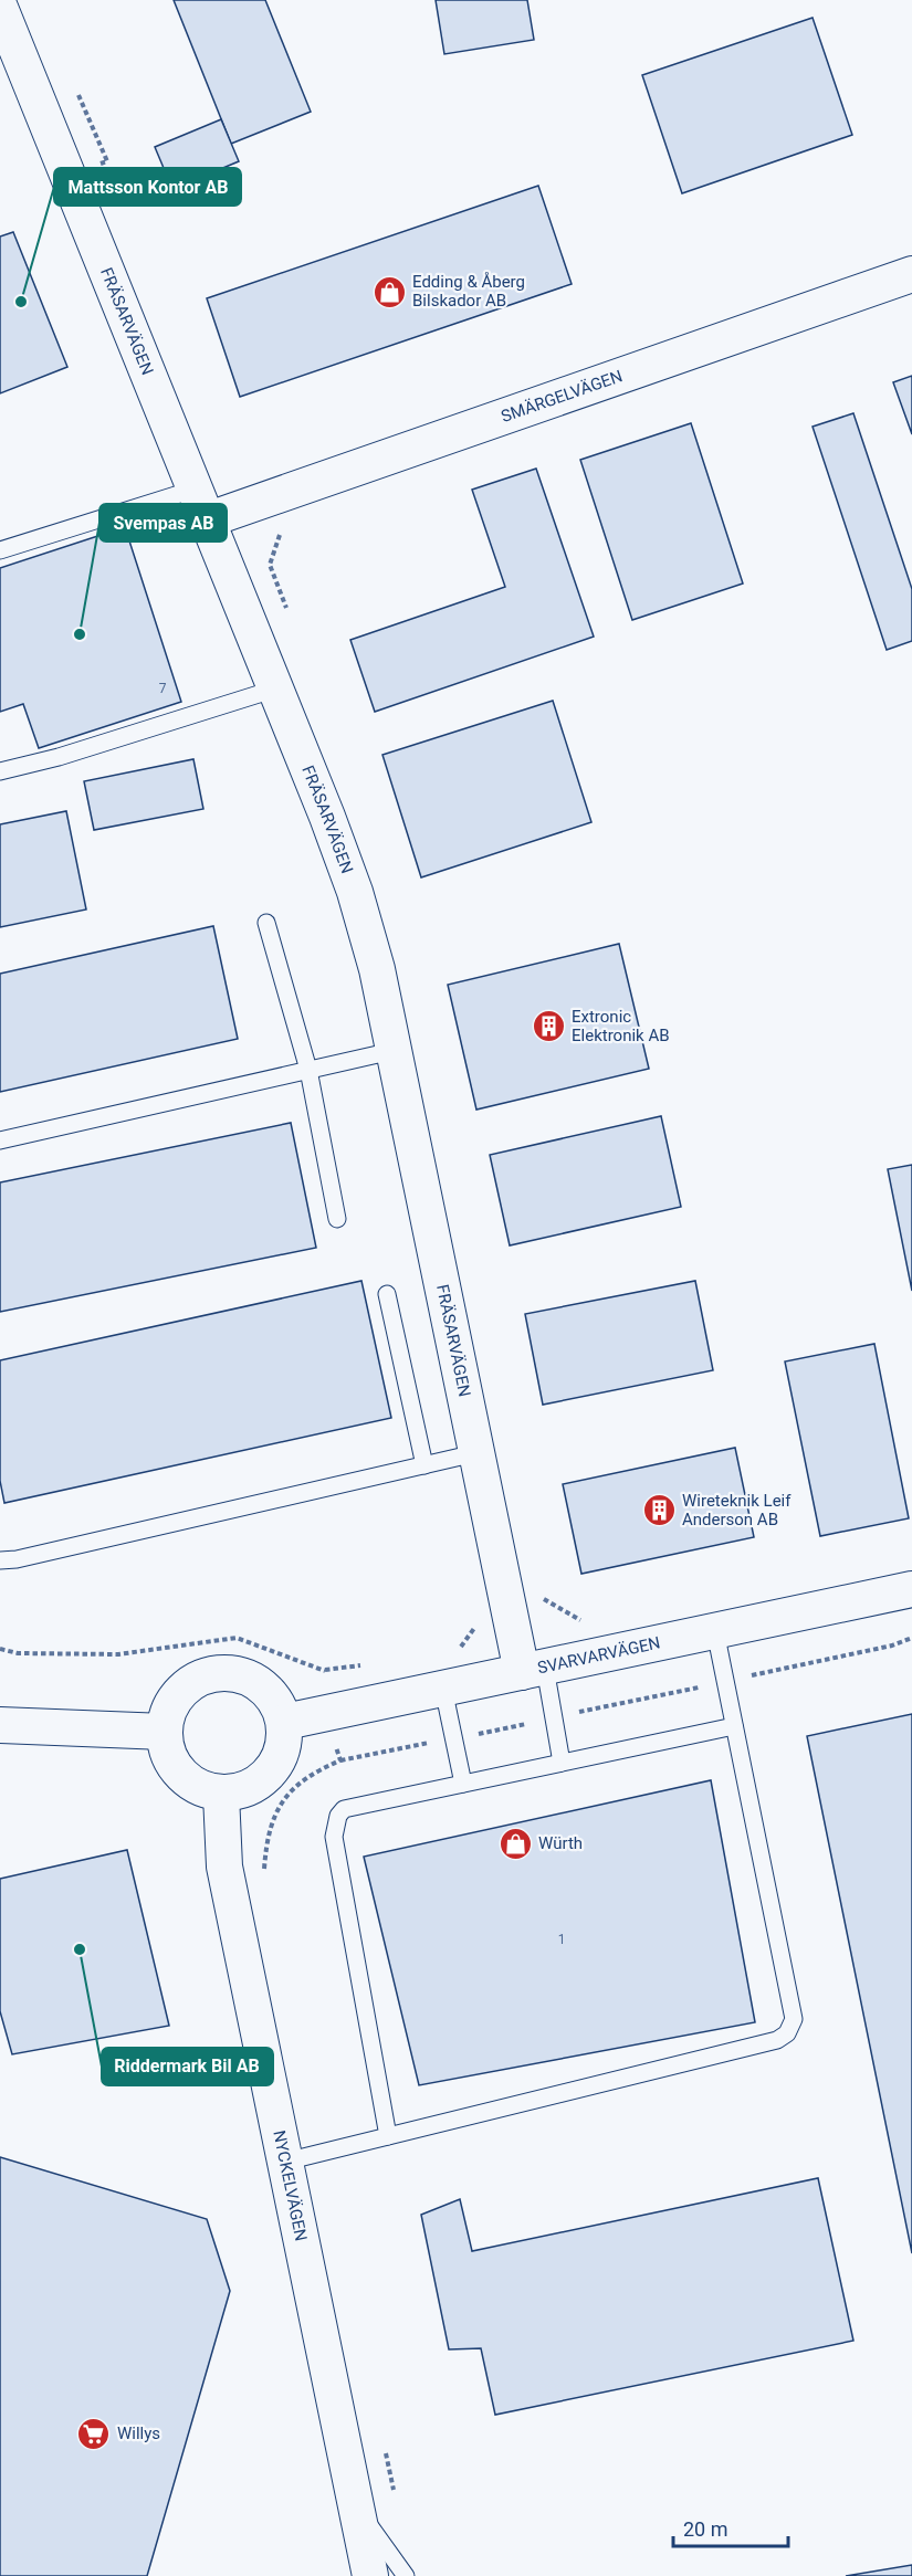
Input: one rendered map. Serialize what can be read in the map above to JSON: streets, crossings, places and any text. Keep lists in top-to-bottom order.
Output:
{
  "streets": {
    "street": [
      "FRÄSARVÄGEN",
      "SMÄRGELVÄGEN",
      "SVARVARVÄGEN",
      "NYCKELVÄGEN"
    ]
  },
  "crossings": [
    ["FRÄSARVÄGEN", "SMÄRGELVÄGEN"],
    ["FRÄSARVÄGEN", "SVARVARVÄGEN"],
    ["SVARVARVÄGEN", "NYCKELVÄGEN"]
  ],
  "places": {
    "shop": ["Edding & Åberg Bilskador AB", "Würth"],
    "other": ["Mattsson Kontor AB", "Svempas AB", "Riddermark Bil AB"],
    "building": ["Extronic Elektronik AB", "Wireteknik Leif Anderson AB"],
    "supermarket": ["Willys"]
  },
  "house_numbers": ["7", "1"],
  "scale_bar": "20 m"
}
